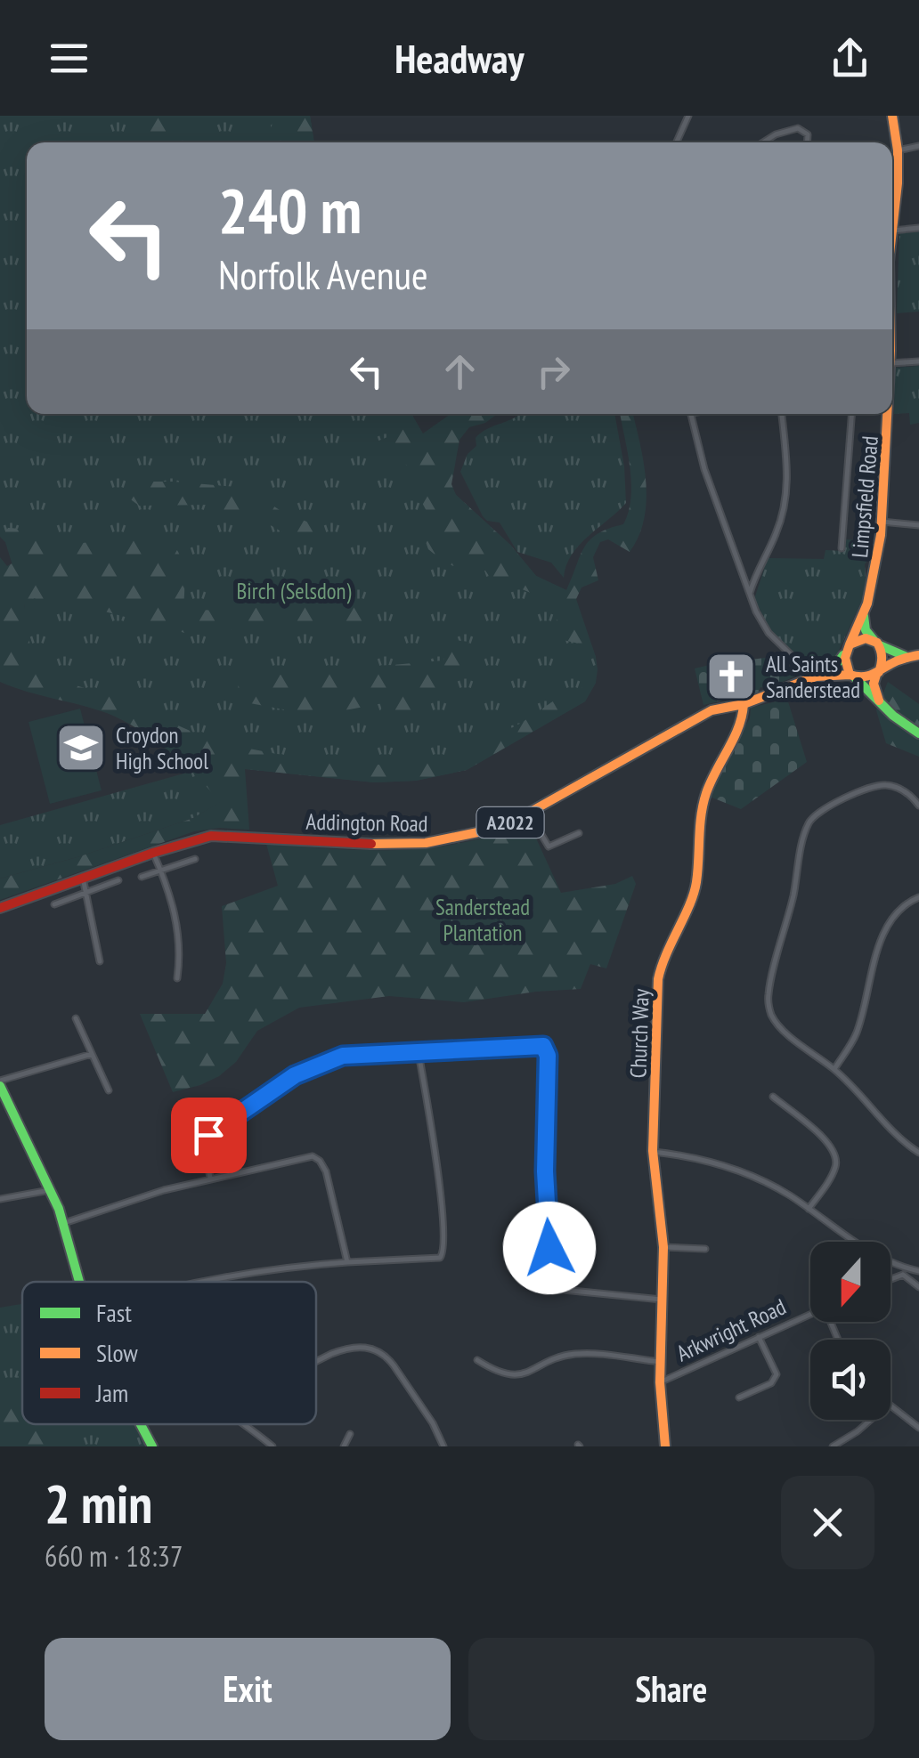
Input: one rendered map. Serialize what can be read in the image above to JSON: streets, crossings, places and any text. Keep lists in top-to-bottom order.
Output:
{
  "streets": {
    "main road": [
      "Limpsfield Road",
      "Addington Road",
      "A2022",
      "Church Way",
      "Arkwright Road"
    ]
  },
  "crossings": [
    ["Limpsfield Road", "A2022"],
    ["Addington Road", "A2022"],
    ["Addington Road", "Church Way"],
    ["Church Way", "Arkwright Road"]
  ],
  "parks": ["Birch (Selsdon)", "Sanderstead Plantation"],
  "places": {
    "church": ["All Saints Sanderstead"],
    "school or university": ["Croydon High School"]
  },
  "legend": ["Fast", "Slow", "Jam"],
  "north": "bottom",
  "page": {
    "header": "Headway",
    "turn": ["240 m", "Norfolk Avenue"],
    "heading": ["2 min", "660 m · 18:37"],
    "buttons": ["Exit", "Share"]
  }
}
